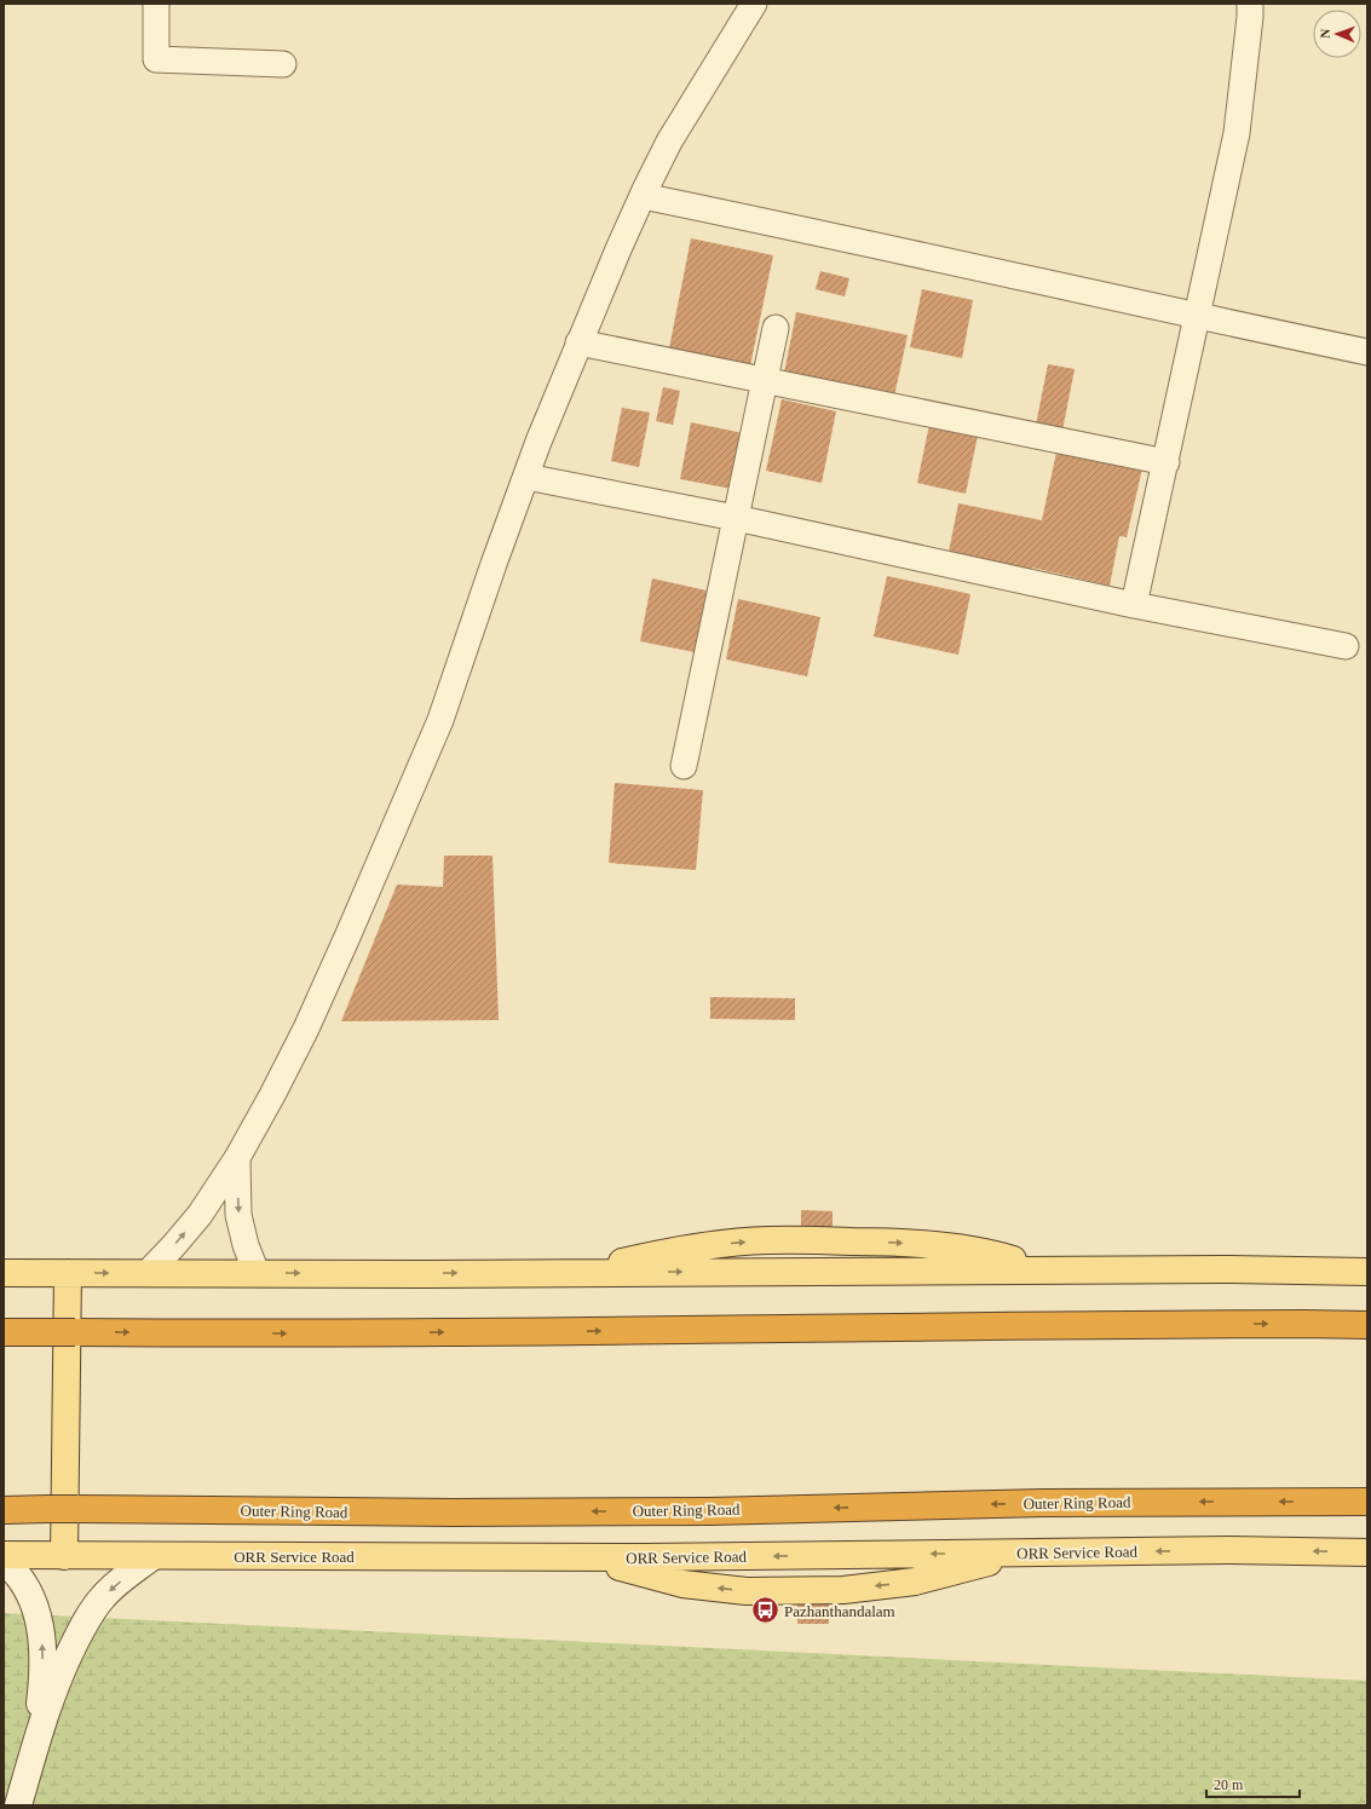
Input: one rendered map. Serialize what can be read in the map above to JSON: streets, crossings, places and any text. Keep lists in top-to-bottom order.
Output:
{
  "streets": {
    "highway": ["Outer Ring Road"],
    "main road": ["ORR Service Road"]
  },
  "places": {
    "bus stop": ["Pazhanthandalam"]
  },
  "scale_bar": "20 m",
  "north": "left"
}
